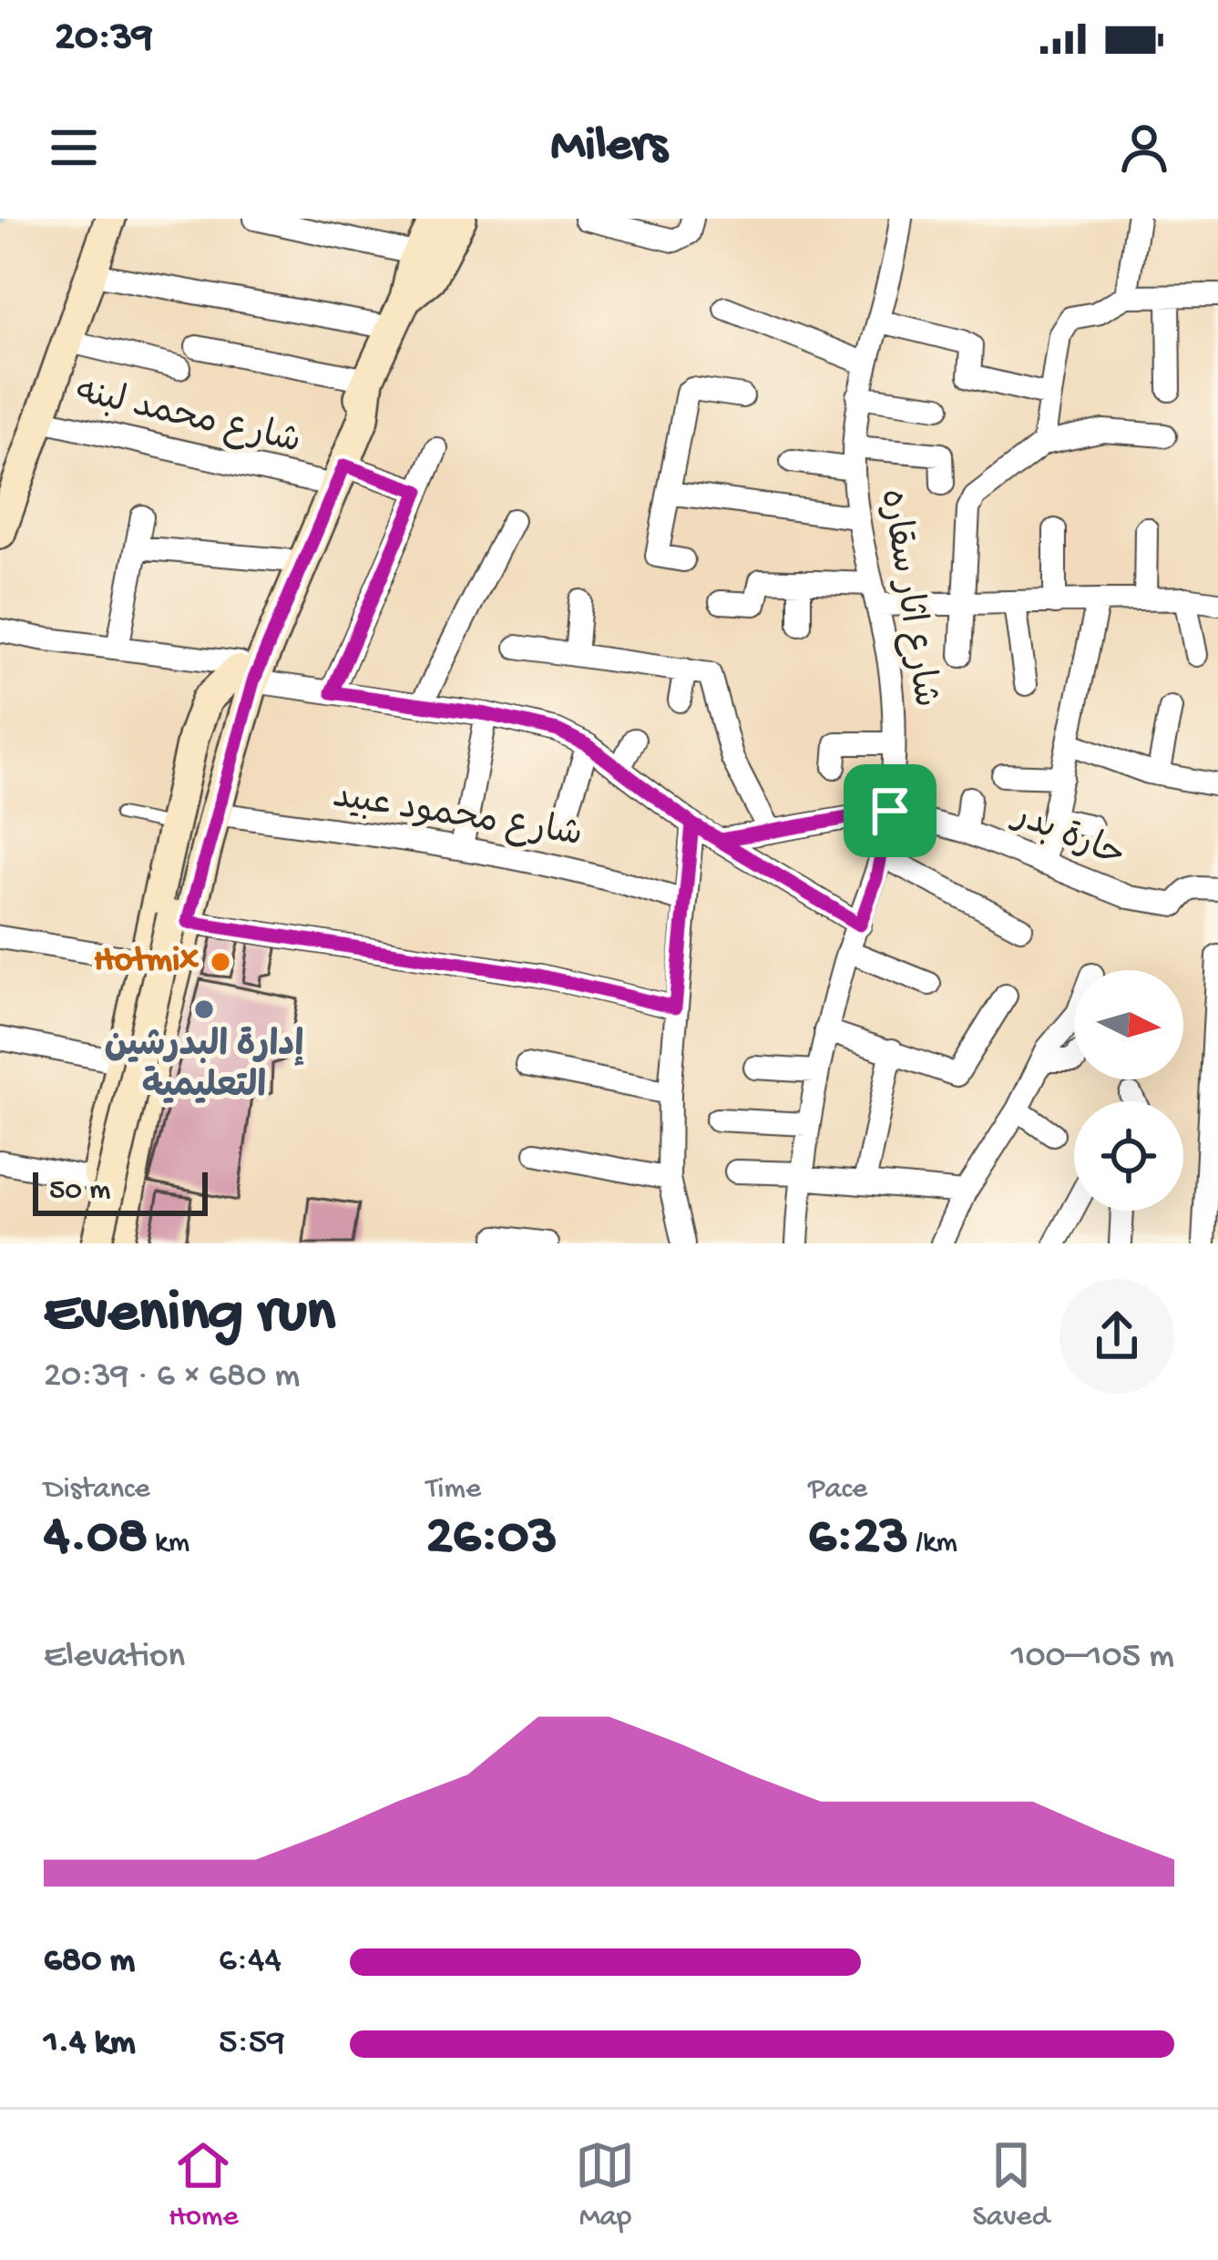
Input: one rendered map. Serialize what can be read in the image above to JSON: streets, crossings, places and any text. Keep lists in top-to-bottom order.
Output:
{
  "streets": {
    "street": [
      "شارع محمد لبنه",
      "شارع اثار سقاره",
      "شارع محمود عبيد",
      "حارة بدر"
    ]
  },
  "crossings": [
    ["شارع اثار سقاره", "حارة بدر"]
  ],
  "places": ["Hotmix", "إدارة البدرشين التعليمية"],
  "scale_bar": "50 m",
  "north": "right",
  "page": {
    "status": "20:39",
    "header": "Milers",
    "scale": "50 m",
    "heading": ["Evening run", "20:39 · 6 × 680 m"],
    "stats": [
      ["Distance", "4.08 km"],
      ["Time", "26:03"],
      ["Pace", "6:23 /km"]
    ],
    "chart": ["Elevation", "100–105 m"],
    "list": [
      {
        "name": "680 m",
        "note": "6:44"
      },
      {
        "name": "1.4 km",
        "note": "5:59"
      }
    ],
    "tabs": ["Home", "Map", "Saved"]
  }
}
